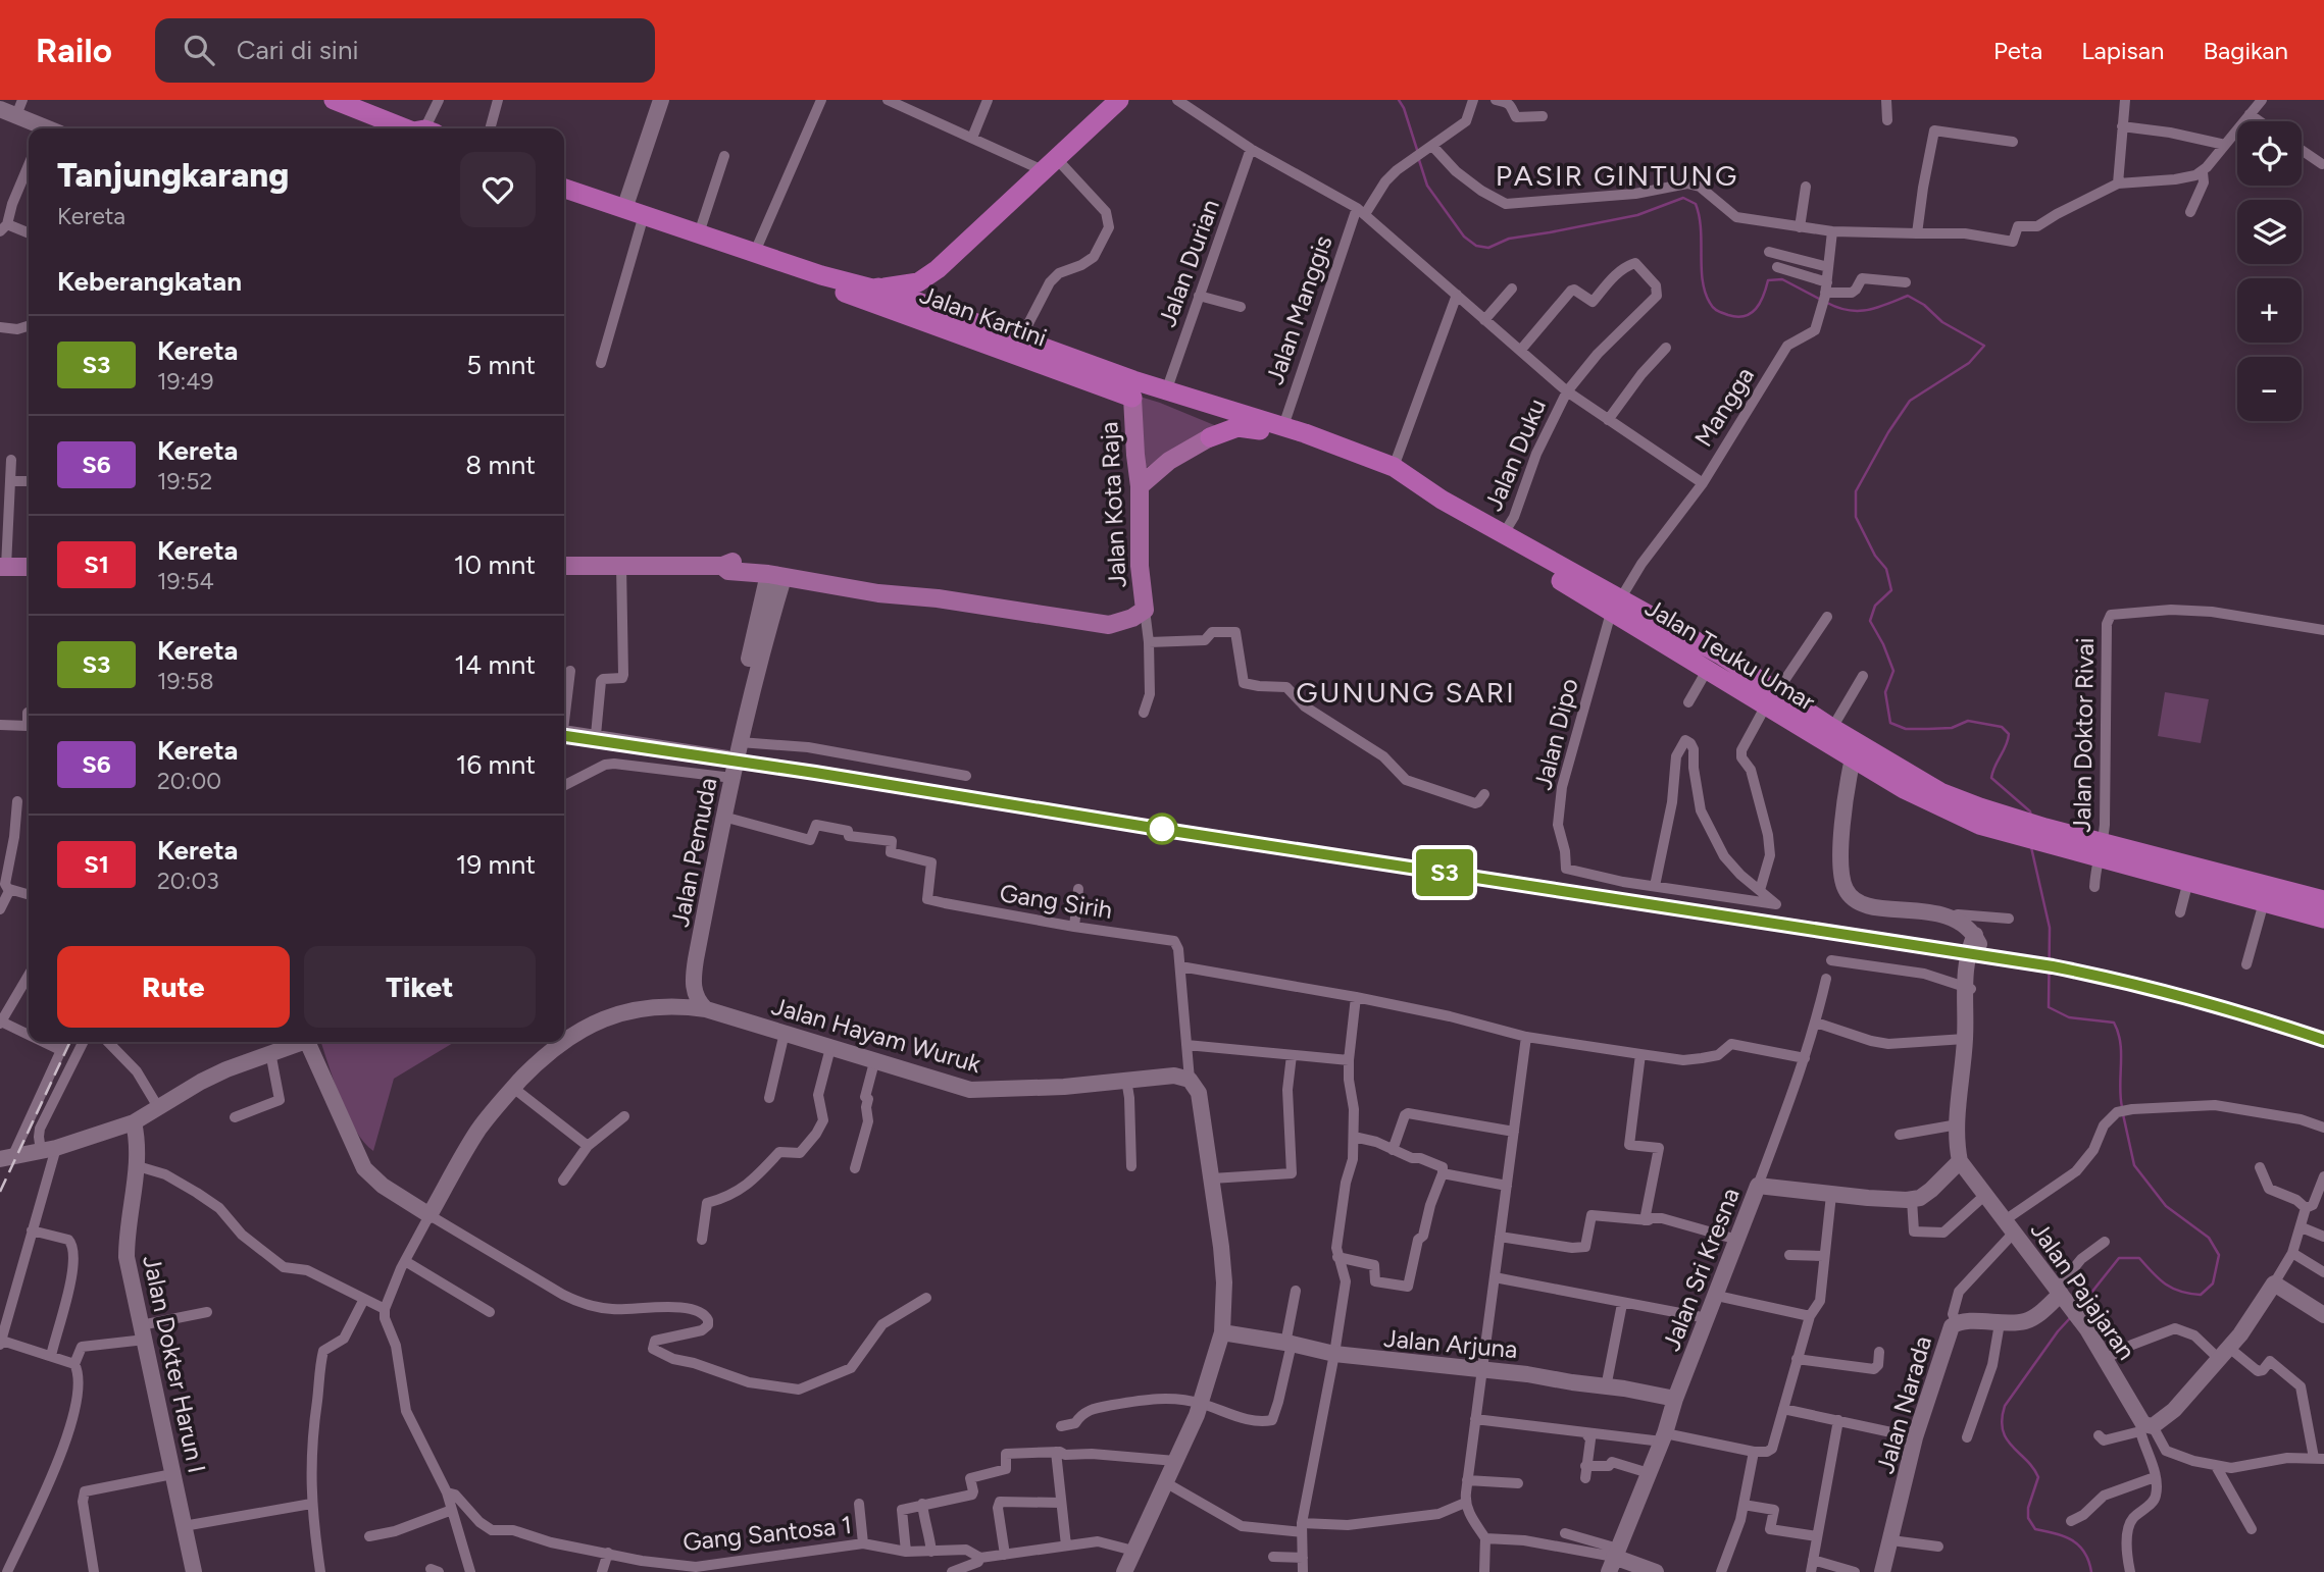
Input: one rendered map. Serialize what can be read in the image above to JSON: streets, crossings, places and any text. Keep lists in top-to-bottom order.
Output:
{
  "streets": {
    "highway": ["Jalan Kartini", "Jalan Teuku Umar"],
    "main road": ["Jalan Kota Raja"],
    "street": [
      "Jalan Durian",
      "Jalan Manggis",
      "Mangga",
      "Jalan Duku",
      "Jalan Dipo",
      "Jalan Doktor Rivai",
      "Jalan Pemuda",
      "Gang Sirih",
      "Jalan Hayam Wuruk",
      "Jalan Sri Kresna",
      "Jalan Pajajaran",
      "Jalan Arjuna",
      "Jalan Dokter Harun I",
      "Jalan Narada",
      "Gang Santosa 1"
    ]
  },
  "crossings": [
    ["Jalan Durian", "Jalan Kartini"],
    ["Jalan Durian", "Jalan Teuku Umar"],
    ["Jalan Manggis", "Jalan Teuku Umar"],
    ["Jalan Kartini", "Jalan Kota Raja"],
    ["Jalan Kartini", "Jalan Teuku Umar"],
    ["Mangga", "Jalan Teuku Umar"],
    ["Mangga", "Jalan Dipo"],
    ["Jalan Duku", "Jalan Teuku Umar"],
    ["Jalan Kota Raja", "Jalan Teuku Umar"],
    ["Jalan Teuku Umar", "Jalan Dipo"],
    ["Jalan Teuku Umar", "Jalan Doktor Rivai"],
    ["Jalan Pemuda", "Gang Sirih"],
    ["Jalan Pemuda", "Jalan Hayam Wuruk"],
    ["Jalan Sri Kresna", "Jalan Arjuna"],
    ["Jalan Pajajaran", "Jalan Narada"]
  ],
  "districts": ["PASIR GINTUNG", "GUNUNG SARI"],
  "page": {
    "header": "Railo",
    "search": "Cari di sini",
    "nav": ["Peta", "Lapisan", "Bagikan"],
    "on_map": "S3",
    "map_buttons": ["+", "−"],
    "heading": [
      ["Tanjungkarang", "Kereta"],
      "Keberangkatan"
    ],
    "list": [
      {
        "mark": "S3",
        "name": "Kereta",
        "note": "19:49",
        "value": "5 mnt"
      },
      {
        "mark": "S6",
        "name": "Kereta",
        "note": "19:52",
        "value": "8 mnt"
      },
      {
        "mark": "S1",
        "name": "Kereta",
        "note": "19:54",
        "value": "10 mnt"
      },
      {
        "mark": "S3",
        "name": "Kereta",
        "note": "19:58",
        "value": "14 mnt"
      },
      {
        "mark": "S6",
        "name": "Kereta",
        "note": "20:00",
        "value": "16 mnt"
      },
      {
        "mark": "S1",
        "name": "Kereta",
        "note": "20:03",
        "value": "19 mnt"
      }
    ],
    "buttons": ["Rute", "Tiket"]
  }
}
